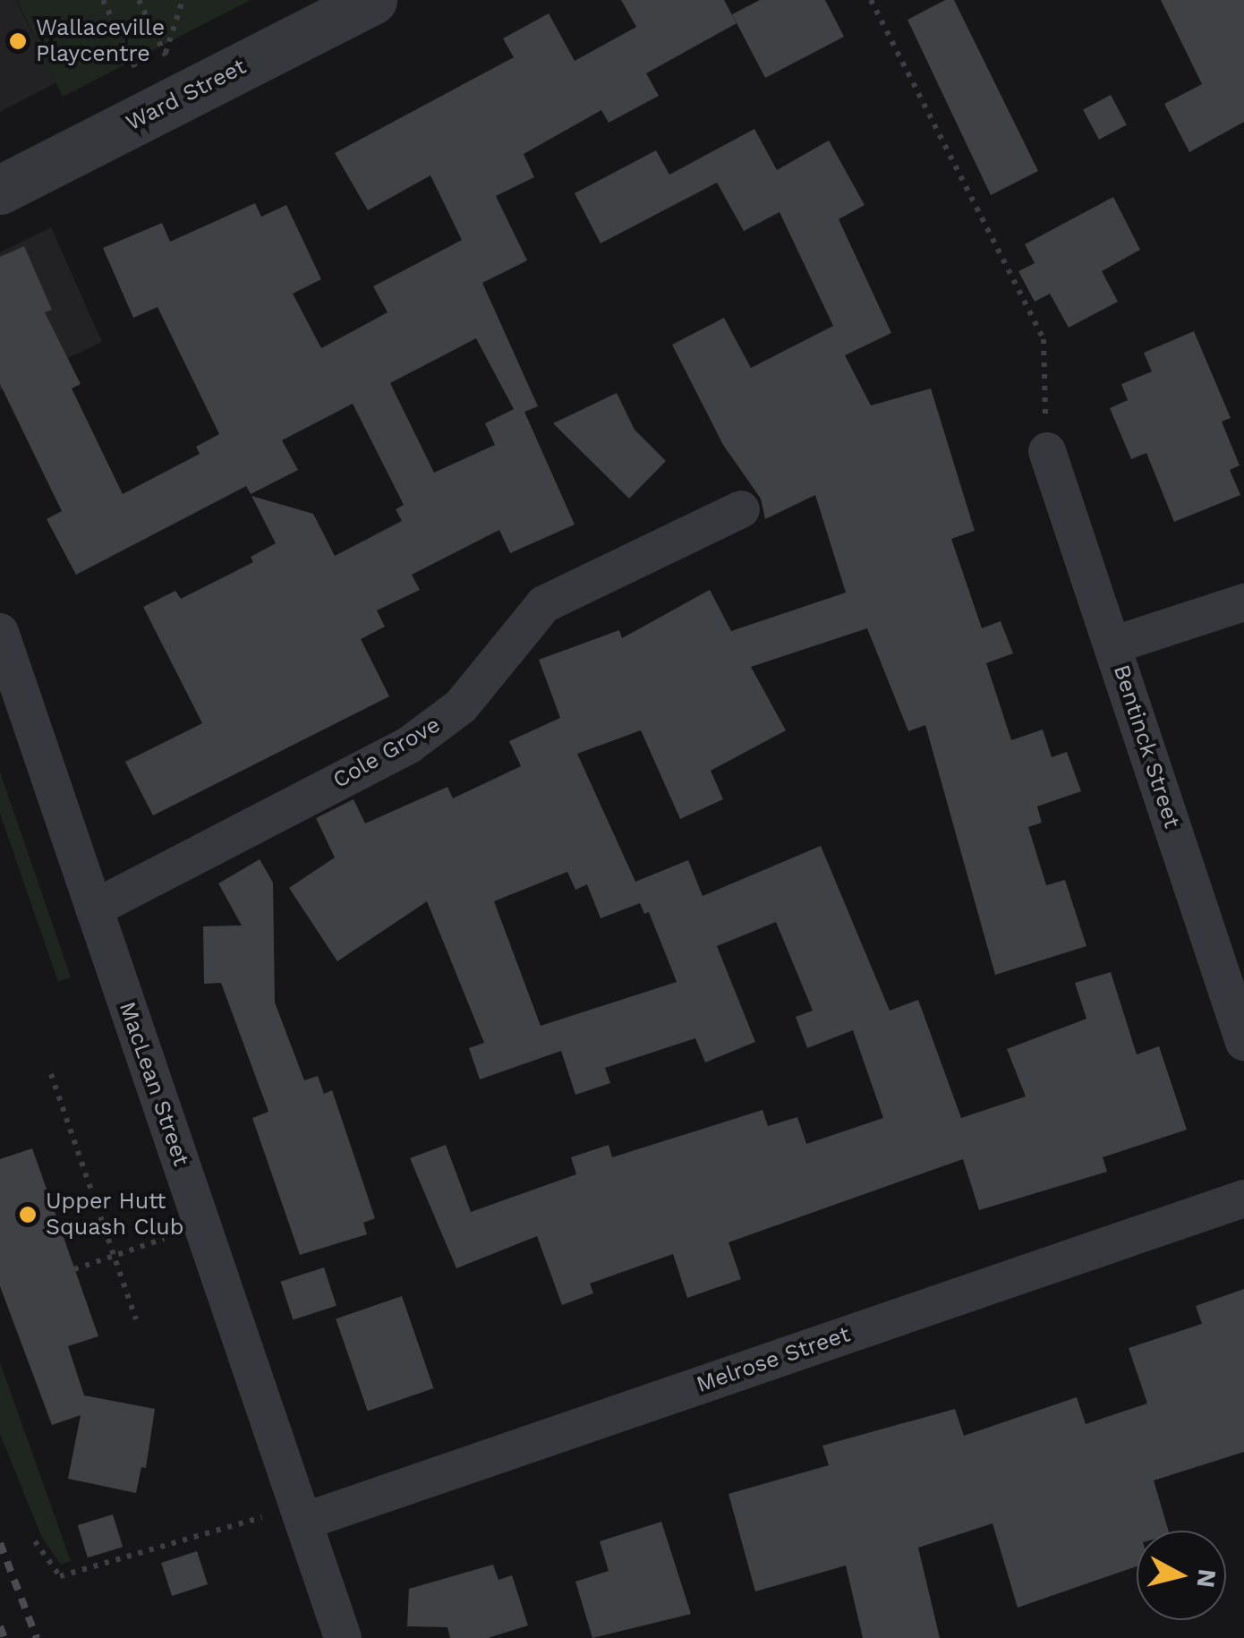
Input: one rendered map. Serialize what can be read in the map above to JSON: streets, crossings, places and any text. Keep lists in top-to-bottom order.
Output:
{
  "streets": {
    "street": [
      "Ward Street",
      "Bentinck Street",
      "Cole Grove",
      "MacLean Street",
      "Melrose Street"
    ]
  },
  "crossings": [
    ["Cole Grove", "MacLean Street"],
    ["MacLean Street", "Melrose Street"]
  ],
  "places": ["Wallaceville Playcentre", "Upper Hutt Squash Club"],
  "north": "right"
}
